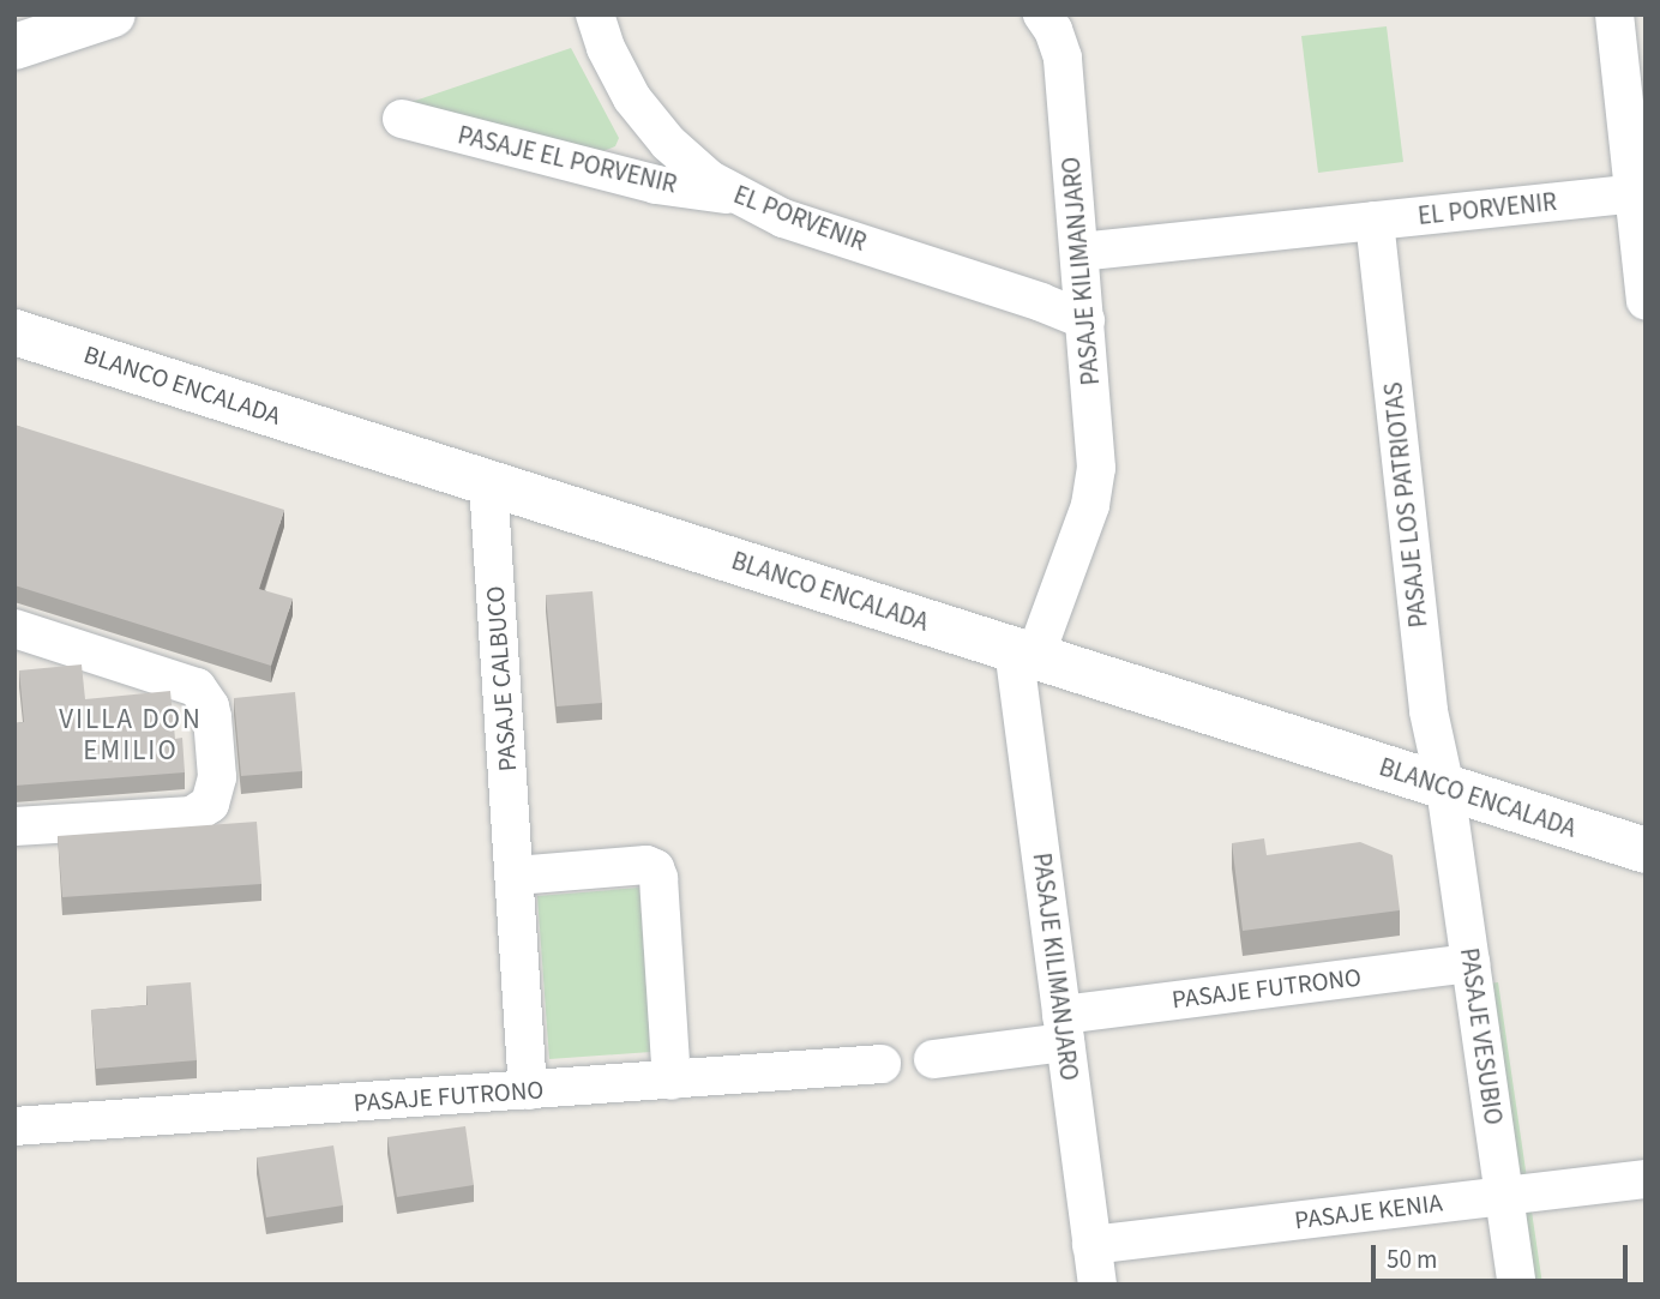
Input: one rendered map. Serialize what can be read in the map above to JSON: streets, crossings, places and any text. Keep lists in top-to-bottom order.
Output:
{
  "streets": {
    "street": [
      "PASAJE EL PORVENIR",
      "EL PORVENIR",
      "PASAJE KILIMANJARO",
      "BLANCO ENCALADA",
      "PASAJE LOS PATRIOTAS",
      "PASAJE CALBUCO",
      "PASAJE FUTRONO",
      "PASAJE VESUBIO",
      "PASAJE KENIA"
    ]
  },
  "crossings": [
    ["PASAJE EL PORVENIR", "EL PORVENIR"],
    ["EL PORVENIR", "PASAJE KILIMANJARO"],
    ["EL PORVENIR", "PASAJE LOS PATRIOTAS"],
    ["PASAJE KILIMANJARO", "BLANCO ENCALADA"],
    ["PASAJE KILIMANJARO", "PASAJE FUTRONO"],
    ["PASAJE KILIMANJARO", "PASAJE KENIA"],
    ["BLANCO ENCALADA", "PASAJE LOS PATRIOTAS"],
    ["BLANCO ENCALADA", "PASAJE CALBUCO"],
    ["BLANCO ENCALADA", "PASAJE VESUBIO"],
    ["PASAJE LOS PATRIOTAS", "PASAJE VESUBIO"],
    ["PASAJE CALBUCO", "PASAJE FUTRONO"],
    ["PASAJE FUTRONO", "PASAJE VESUBIO"],
    ["PASAJE VESUBIO", "PASAJE KENIA"]
  ],
  "districts": ["VILLA DON EMILIO"],
  "scale_bar": "50 m"
}
